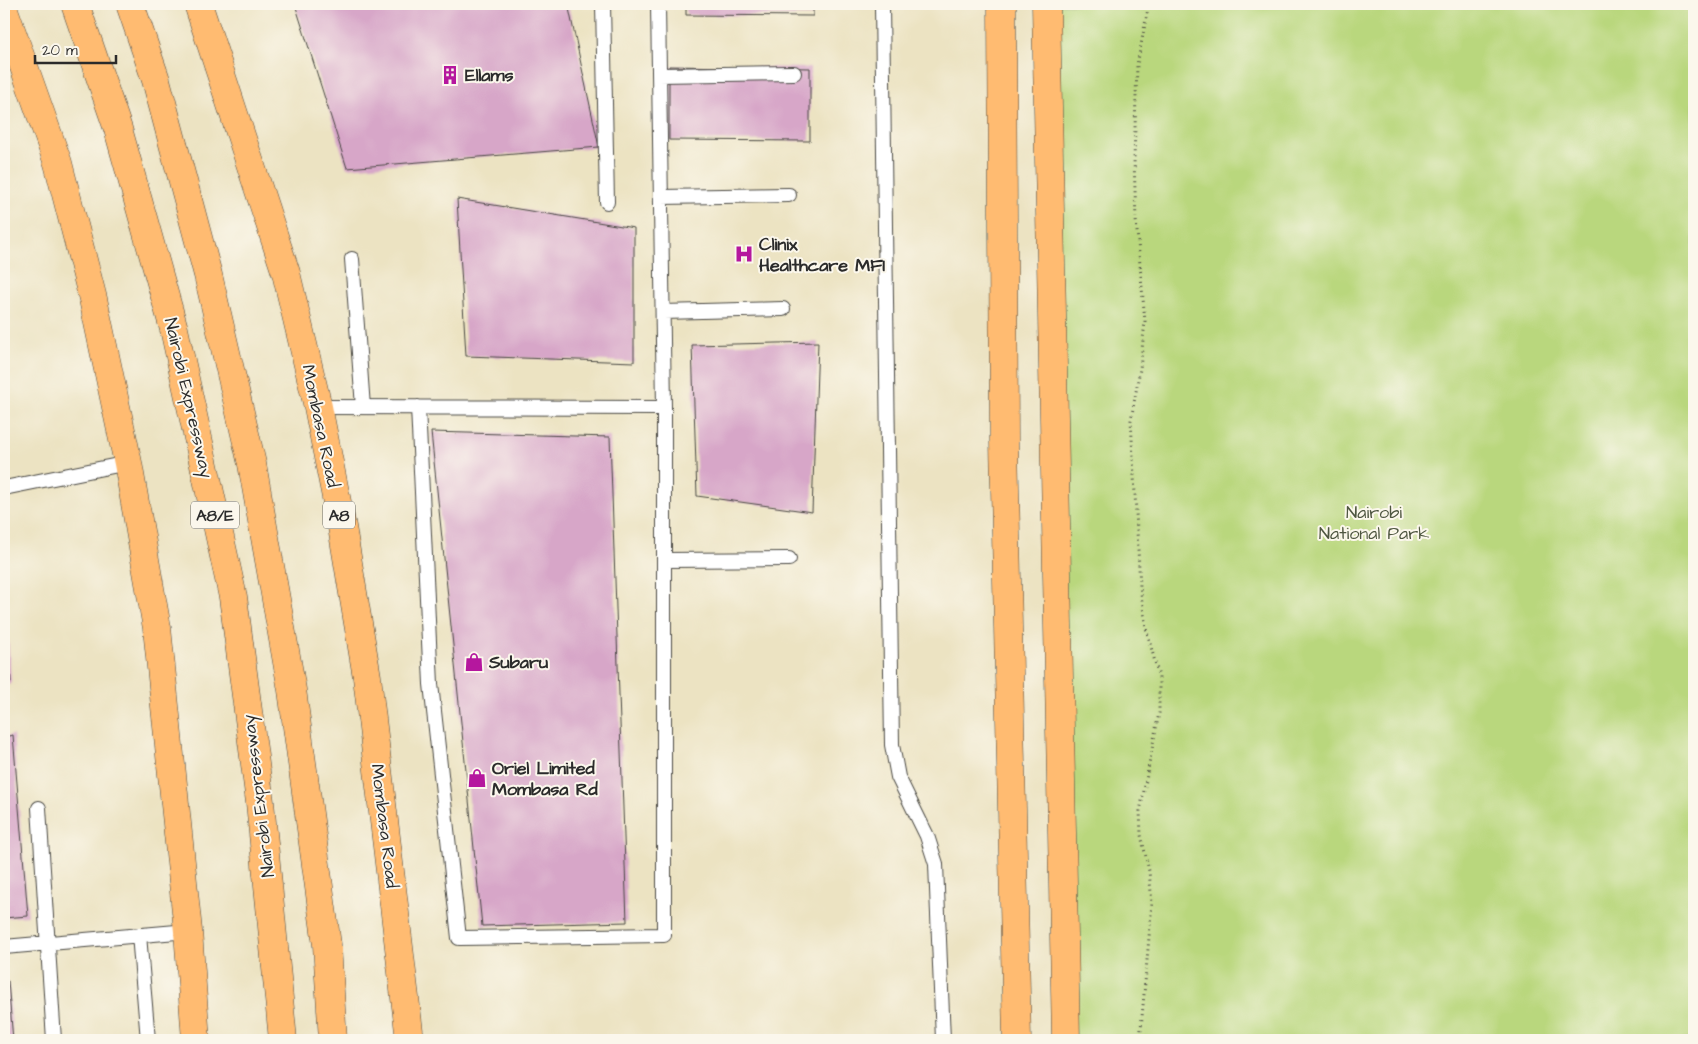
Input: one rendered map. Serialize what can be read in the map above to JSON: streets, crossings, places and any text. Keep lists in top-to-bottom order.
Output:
{
  "streets": {
    "main road": [
      "Nairobi Expressway",
      "Mombasa Road",
      "A8/E",
      "A8"
    ]
  },
  "parks": ["Nairobi National Park"],
  "places": {
    "building": ["Ellams"],
    "hospital": ["Clinix Healthcare MFI"],
    "shop": ["Subaru", "Oriel Limited Mombasa Rd"]
  },
  "scale_bar": "20 m"
}
